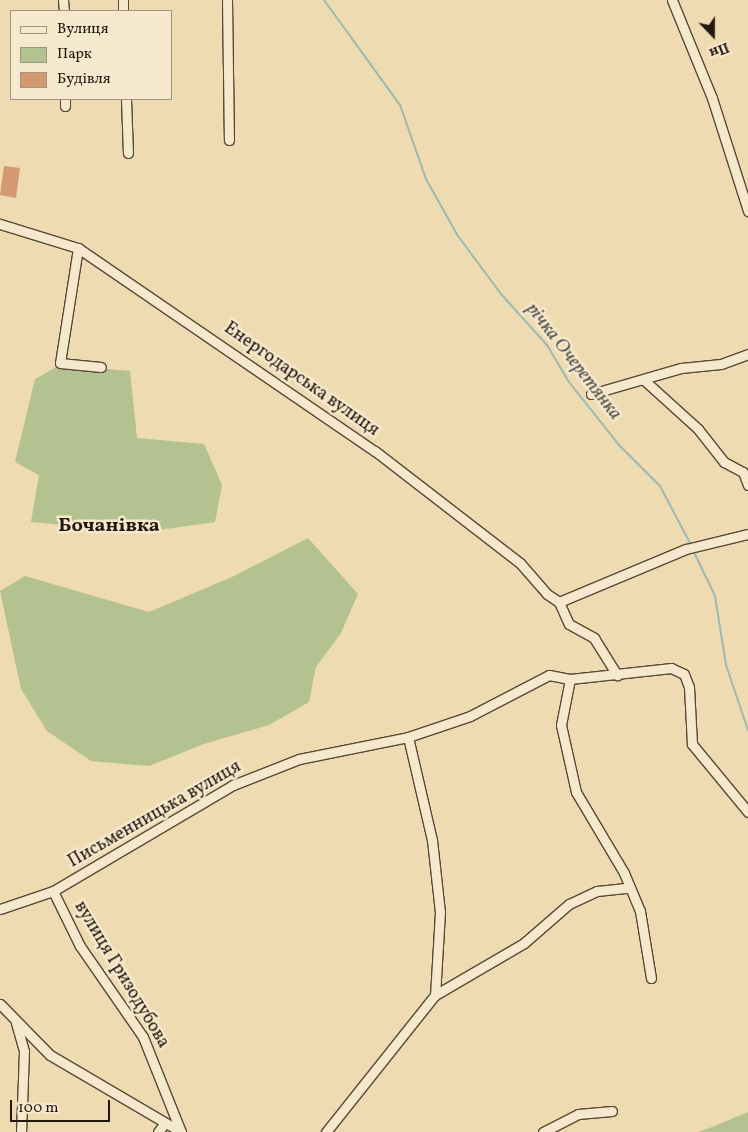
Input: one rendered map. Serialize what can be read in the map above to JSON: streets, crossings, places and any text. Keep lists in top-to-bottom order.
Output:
{
  "streets": {
    "street": ["Енергодарська вулиця", "Письменницька вулиця", "вулиця Гризодубова"]
  },
  "crossings": [
    ["Енергодарська вулиця", "Письменницька вулиця"],
    ["Письменницька вулиця", "вулиця Гризодубова"]
  ],
  "districts": ["Бочанівка"],
  "water": ["річка Очеретянка"],
  "legend": ["Вулиця", "Парк", "Будівля"],
  "scale_bar": "100 m",
  "north": "bottom"
}
